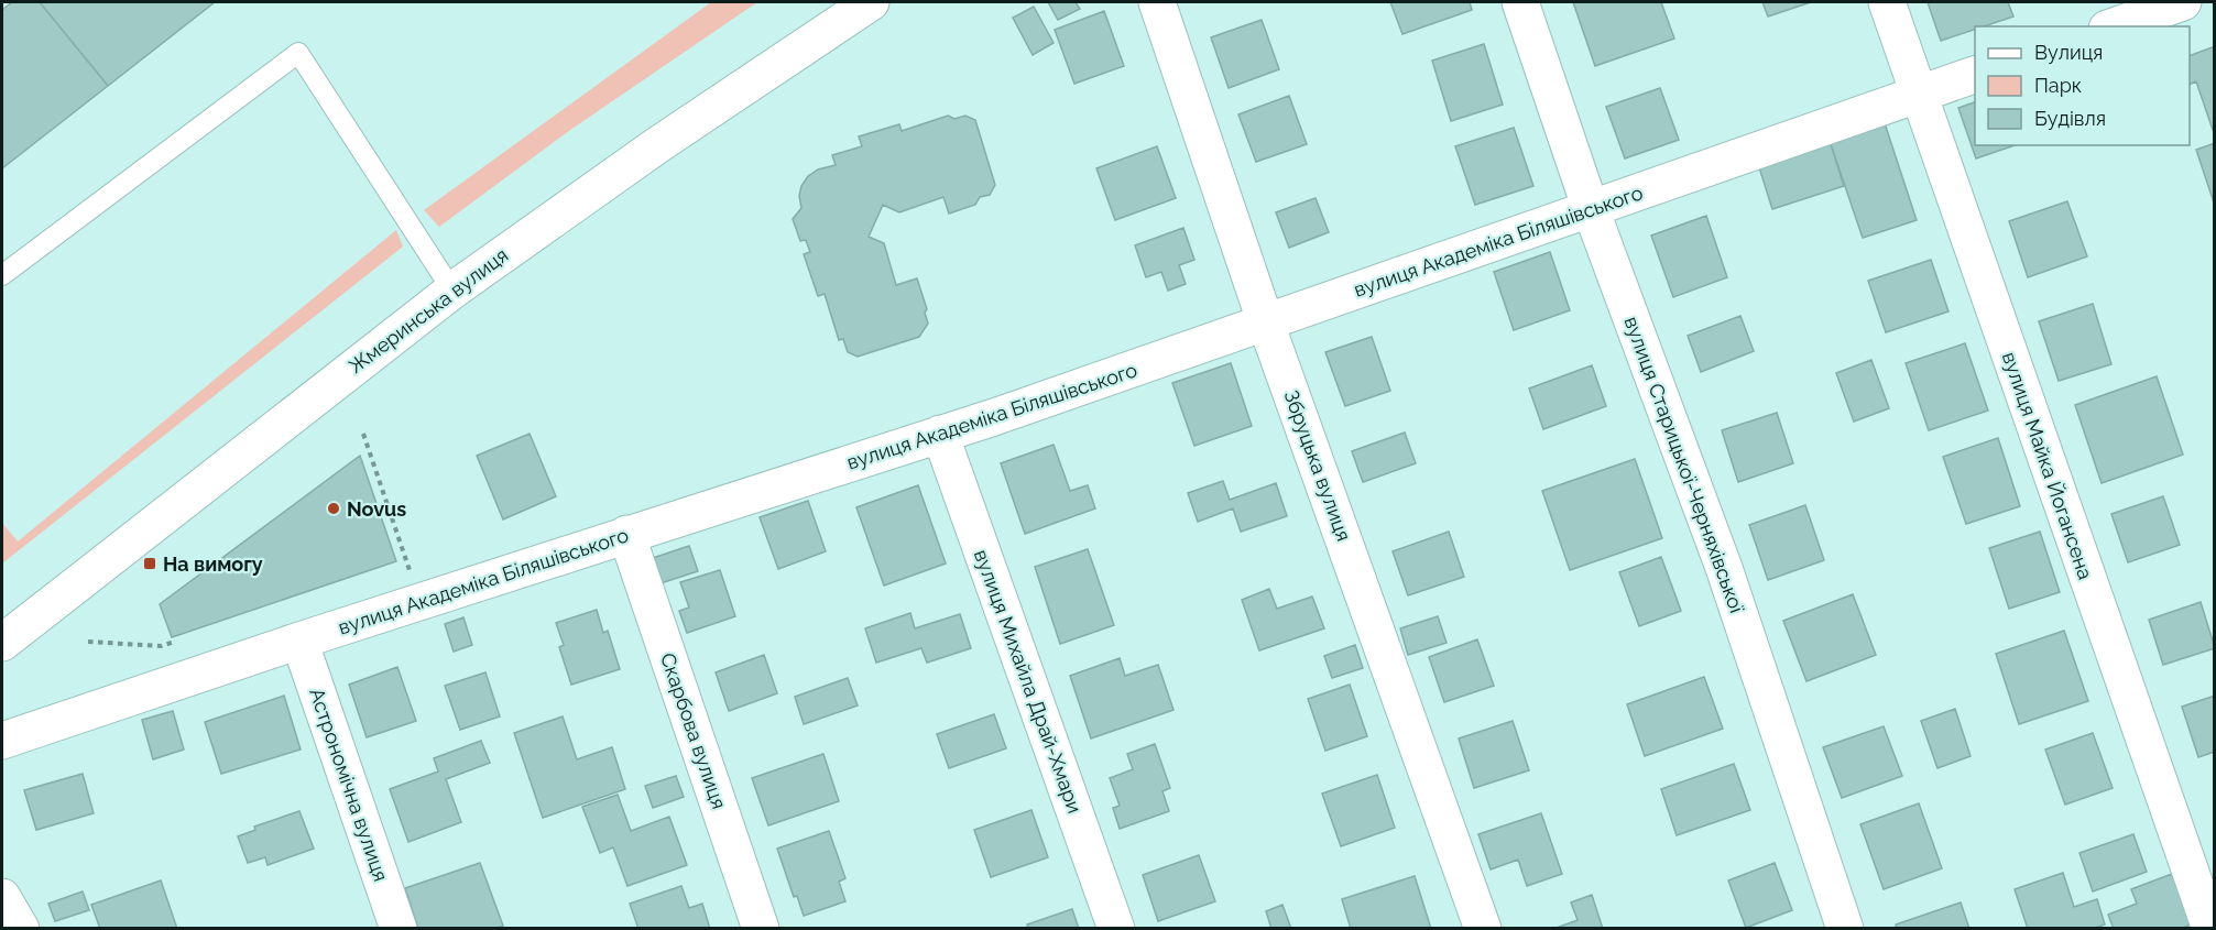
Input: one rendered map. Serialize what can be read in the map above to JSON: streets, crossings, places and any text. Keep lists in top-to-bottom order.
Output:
{
  "streets": {
    "street": [
      "вулиця Академіка Біляшівського",
      "Жмеринська вулиця",
      "вулиця Старицької-Черняхівської",
      "Збруцька вулиця",
      "вулиця Майка Йогансена",
      "вулиця Михайла Драй-Хмари",
      "Скарбова вулиця",
      "Астрономічна вулиця"
    ]
  },
  "crossings": [
    ["вулиця Академіка Біляшівського", "вулиця Старицької-Черняхівської"],
    ["вулиця Академіка Біляшівського", "Збруцька вулиця"],
    ["вулиця Академіка Біляшівського", "вулиця Майка Йогансена"],
    ["вулиця Академіка Біляшівського", "вулиця Михайла Драй-Хмари"],
    ["вулиця Академіка Біляшівського", "Скарбова вулиця"],
    ["вулиця Академіка Біляшівського", "Астрономічна вулиця"]
  ],
  "places": {
    "other": ["Novus"],
    "transit": ["На вимогу"]
  },
  "legend": ["Вулиця", "Парк", "Будівля"]
}
